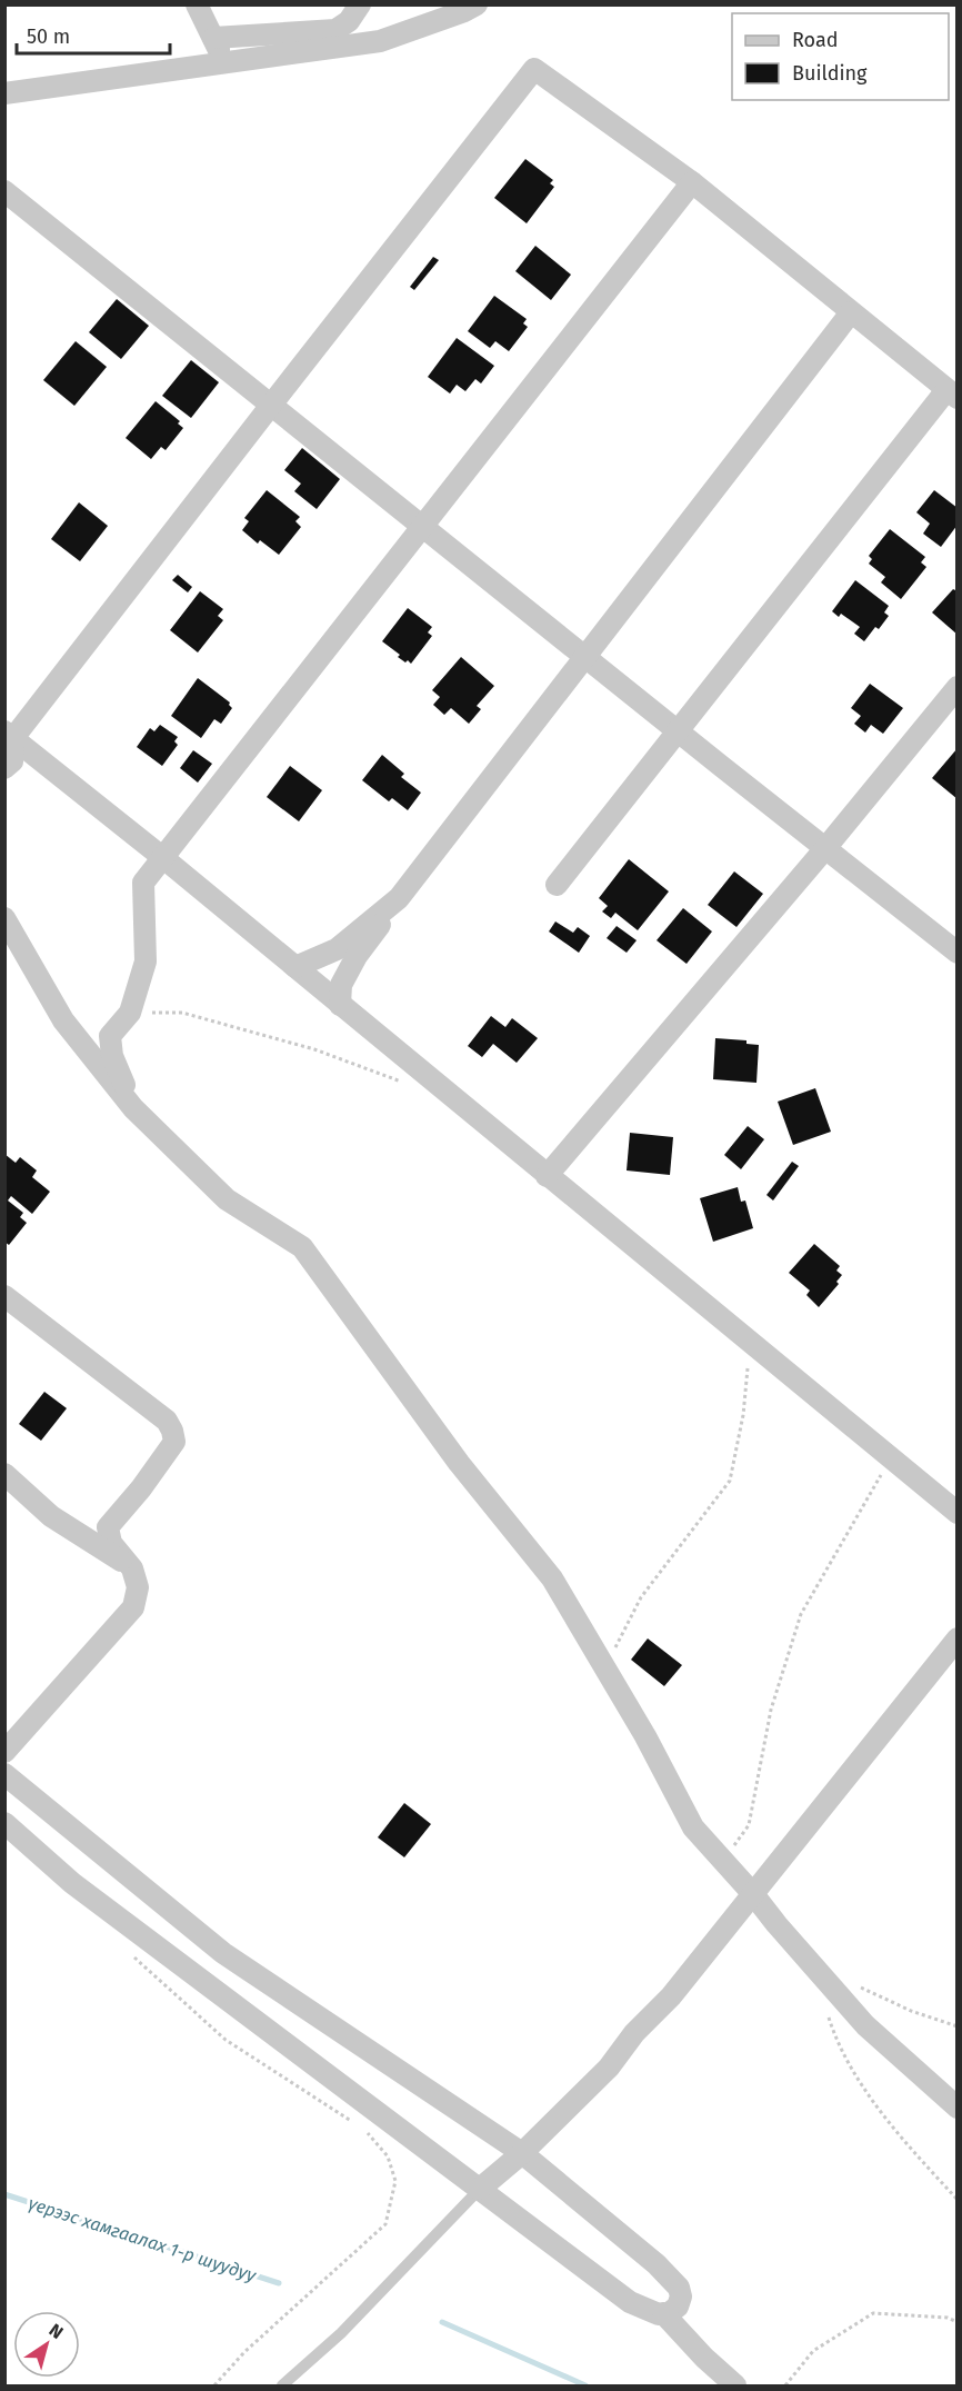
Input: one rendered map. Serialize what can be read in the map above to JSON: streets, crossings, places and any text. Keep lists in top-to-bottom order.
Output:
{
  "water": ["үерээс хамгаалах 1-р шуудуу"],
  "legend": ["Road", "Building"],
  "scale_bar": "50 m",
  "north": "top right"
}
